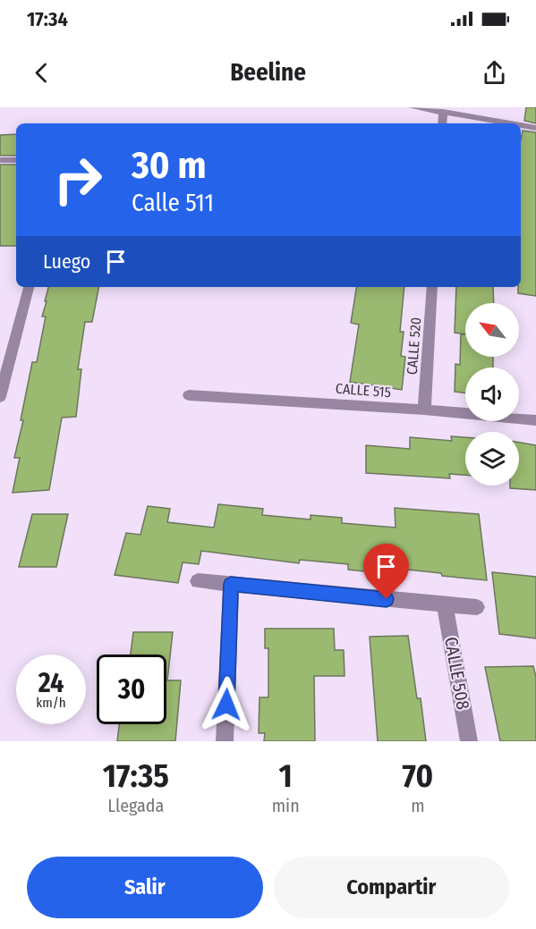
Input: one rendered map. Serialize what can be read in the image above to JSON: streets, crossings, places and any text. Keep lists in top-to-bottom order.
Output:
{
  "streets": {
    "street": ["CALLE 520", "CALLE 515", "CALLE 508"]
  },
  "crossings": [
    ["CALLE 520", "CALLE 515"]
  ],
  "north": "top left",
  "page": {
    "status": "17:34",
    "header": "Beeline",
    "turn": ["30 m", "Calle 511"],
    "then": "Luego",
    "speed": "24 km/h",
    "limit": "30",
    "eta": [
      "17:35",
      "Llegada",
      "1",
      "min",
      "70",
      "m"
    ],
    "buttons": ["Salir", "Compartir"]
  }
}
